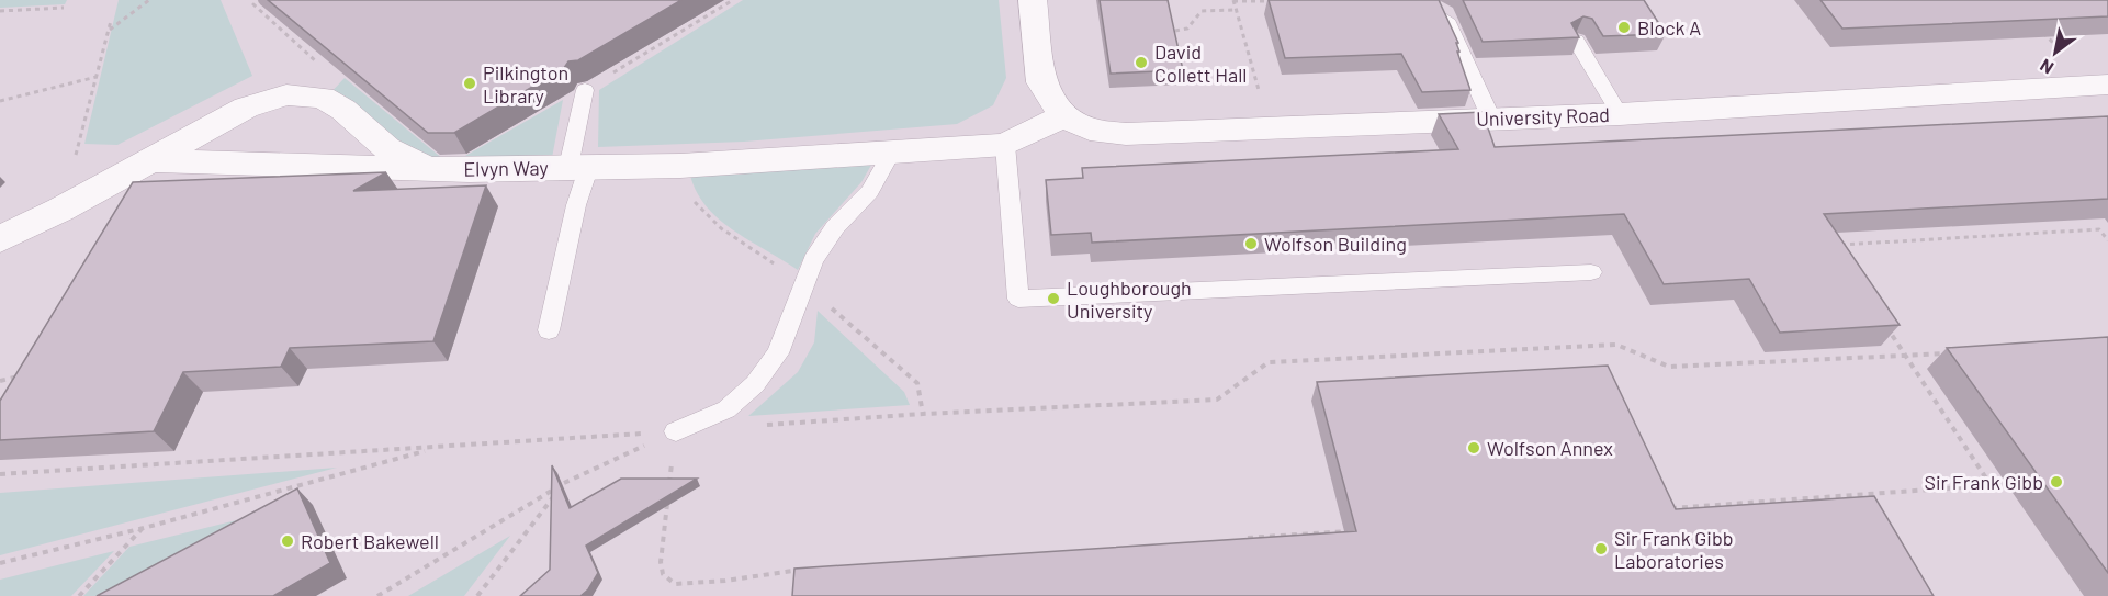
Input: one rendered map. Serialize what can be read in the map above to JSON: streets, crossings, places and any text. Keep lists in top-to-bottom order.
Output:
{
  "streets": {
    "street": ["University Road", "Elvyn Way"]
  },
  "crossings": [
    ["University Road", "Elvyn Way"]
  ],
  "places": [
    "Block A",
    "David Collett Hall",
    "Pilkington Library",
    "Wolfson Building",
    "Loughborough University",
    "Wolfson Annex",
    "Sir Frank Gibb",
    "Robert Bakewell",
    "Sir Frank Gibb Laboratories"
  ],
  "north": "bottom left"
}
